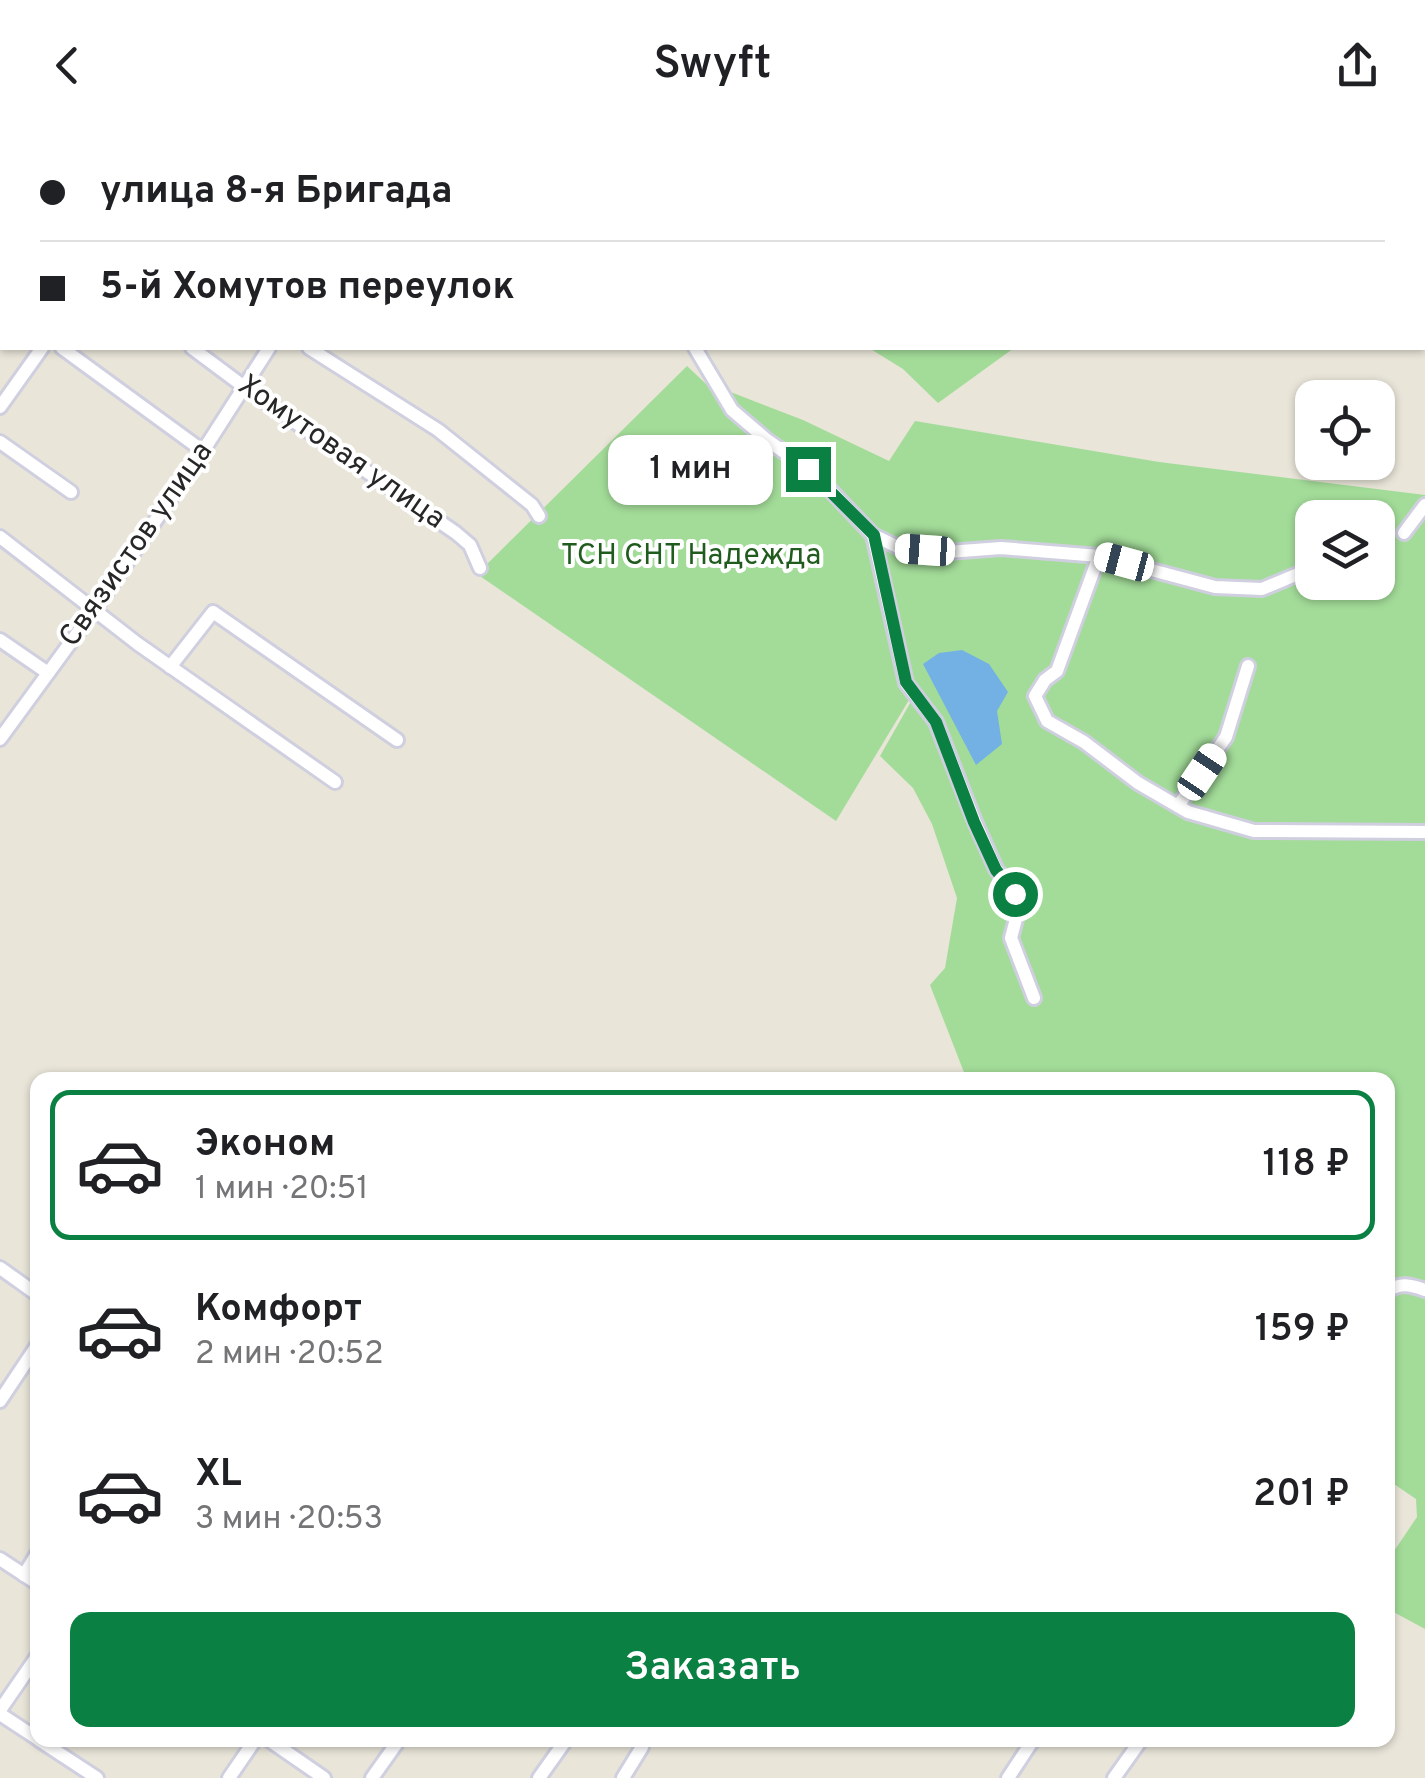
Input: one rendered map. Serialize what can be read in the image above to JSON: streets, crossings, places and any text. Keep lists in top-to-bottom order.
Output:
{
  "streets": {
    "street": ["Хомутовая улица", "Связистов улица"]
  },
  "crossings": [
    ["Хомутовая улица", "Связистов улица"]
  ],
  "parks": ["ТСН СНТ Надежда"],
  "page": {
    "header": "Swyft",
    "banner": ["улица 8-я Бригада", "5-й Хомутов переулок"],
    "bubble": "1 мин",
    "list": [
      {
        "name": "Эконом",
        "note": "1 мин · 20:51",
        "value": "118 ₽"
      },
      {
        "name": "Комфорт",
        "note": "2 мин · 20:52",
        "value": "159 ₽"
      },
      {
        "name": "XL",
        "note": "3 мин · 20:53",
        "value": "201 ₽"
      }
    ],
    "buttons": "Заказать"
  }
}
